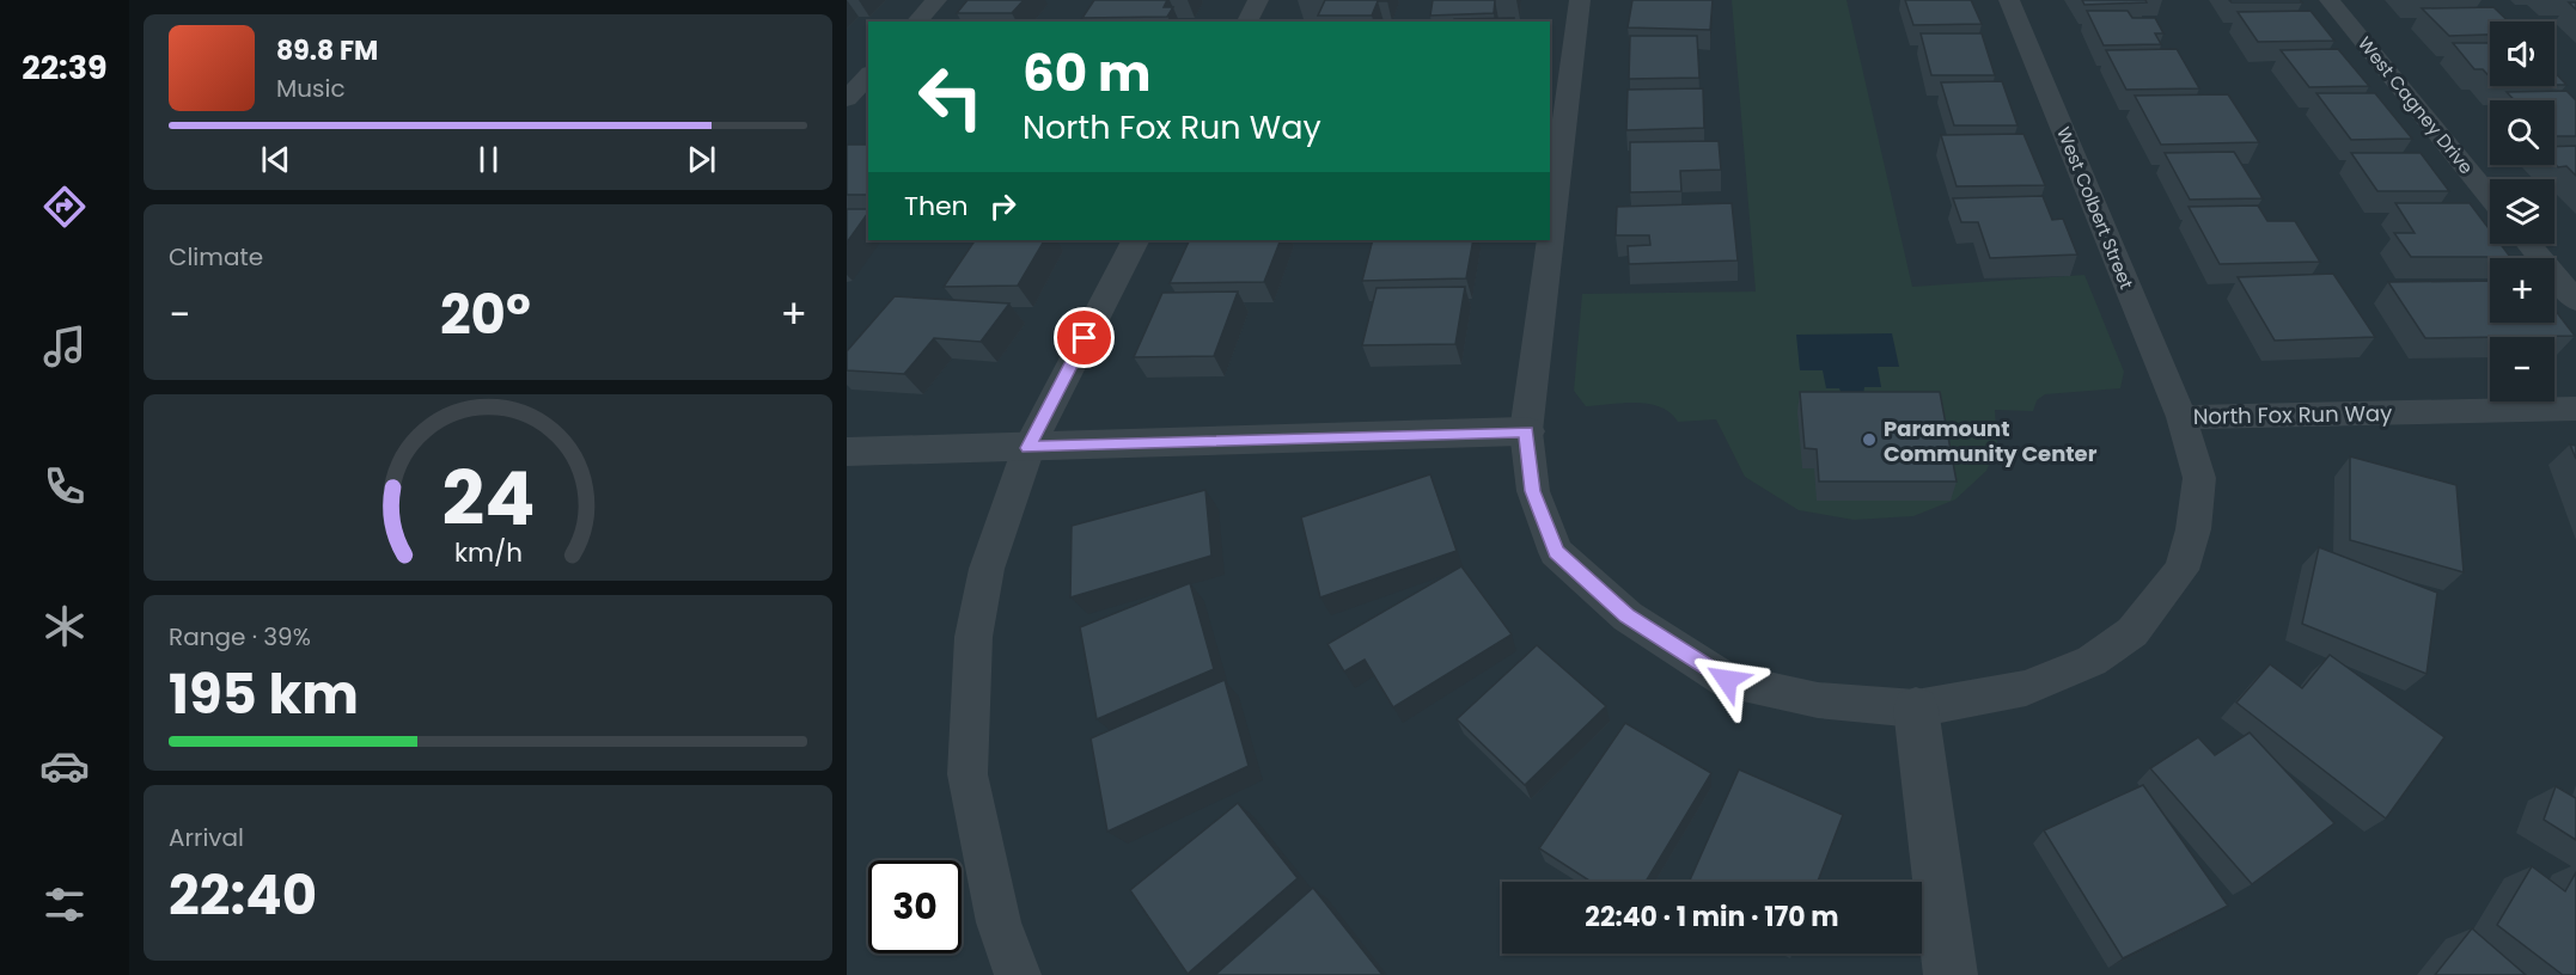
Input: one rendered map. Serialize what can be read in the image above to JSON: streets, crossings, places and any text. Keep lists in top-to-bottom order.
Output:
{
  "streets": {
    "street": ["West Cagney Drive", "West Colbert Street", "North Fox Run Way"]
  },
  "crossings": [
    ["West Colbert Street", "North Fox Run Way"]
  ],
  "places": ["Paramount Community Center"],
  "page": {
    "tabs": "22:39",
    "map_buttons": ["+", "−"],
    "turn": ["60 m", "North Fox Run Way"],
    "song": ["89.8 FM", "Music"],
    "then": "Then",
    "tile": [
      "Climate",
      ["Range · 39%", "195 km"],
      ["Arrival", "22:40"]
    ],
    "heat": ["−", "20°", "+"],
    "limit": "30",
    "trip": "22:40 · 1 min · 170 m",
    "gauge": ["24", "km/h"]
  }
}
